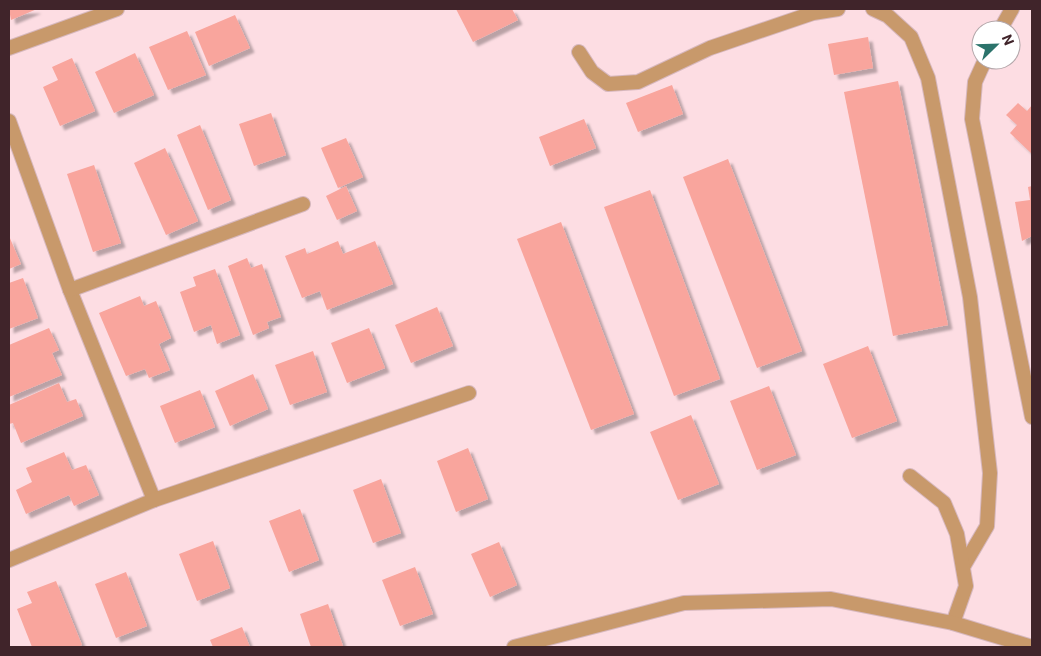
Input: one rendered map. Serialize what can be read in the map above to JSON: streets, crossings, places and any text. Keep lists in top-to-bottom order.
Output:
{
  "north": "top right"
}
